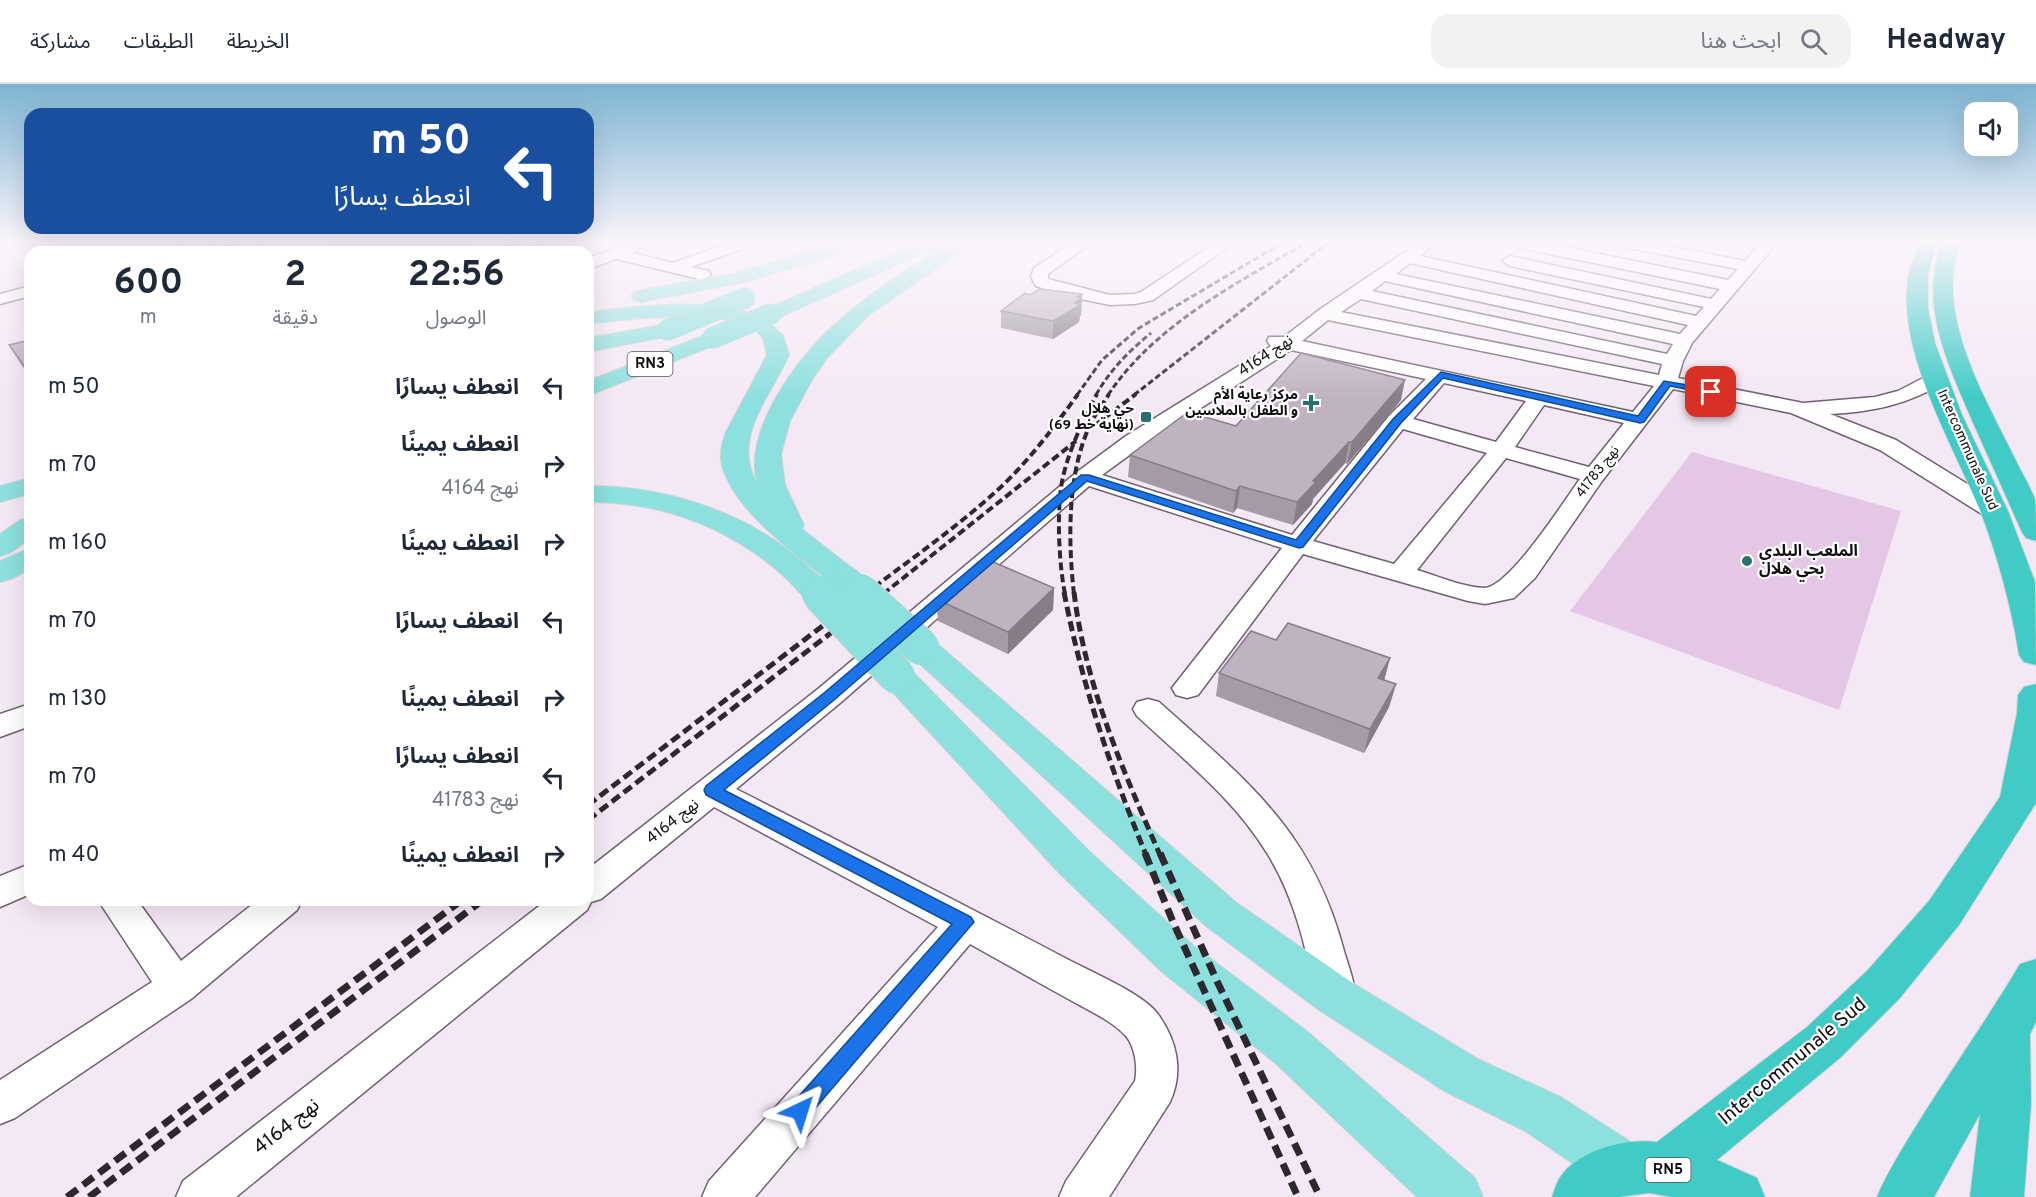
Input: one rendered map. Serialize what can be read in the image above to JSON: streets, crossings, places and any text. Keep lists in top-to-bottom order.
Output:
{
  "streets": {
    "highway": ["Intercommunale Sud", "RN5"],
    "main road": ["RN3"],
    "street": ["نهج 4164", "نهج 41783"]
  },
  "crossings": [
    ["Intercommunale Sud", "RN5"]
  ],
  "places": {
    "health": ["مركز رعاية الأم و الطفل بالملاسين"],
    "transit": ["حي هلال (نهاية خط 69)"],
    "other": ["الملعب البلدي بحي هلال"]
  },
  "page": {
    "header": "Headway",
    "search": "ابحث هنا",
    "nav": ["الخريطة", "الطبقات", "مشاركة"],
    "turn": ["50 m", "انعطف يسارًا"],
    "eta": [
      "22:56",
      "الوصول",
      "2",
      "دقيقة",
      "600",
      "m"
    ],
    "list": [
      {
        "name": "انعطف يسارًا",
        "value": "50 m"
      },
      {
        "name": "انعطف يمينًا",
        "note": "نهج 4164",
        "value": "70 m"
      },
      {
        "name": "انعطف يمينًا",
        "value": "160 m"
      },
      {
        "name": "انعطف يسارًا",
        "value": "70 m"
      },
      {
        "name": "انعطف يمينًا",
        "value": "130 m"
      },
      {
        "name": "انعطف يسارًا",
        "note": "نهج 41783",
        "value": "70 m"
      },
      {
        "name": "انعطف يمينًا",
        "value": "40 m"
      }
    ]
  }
}
